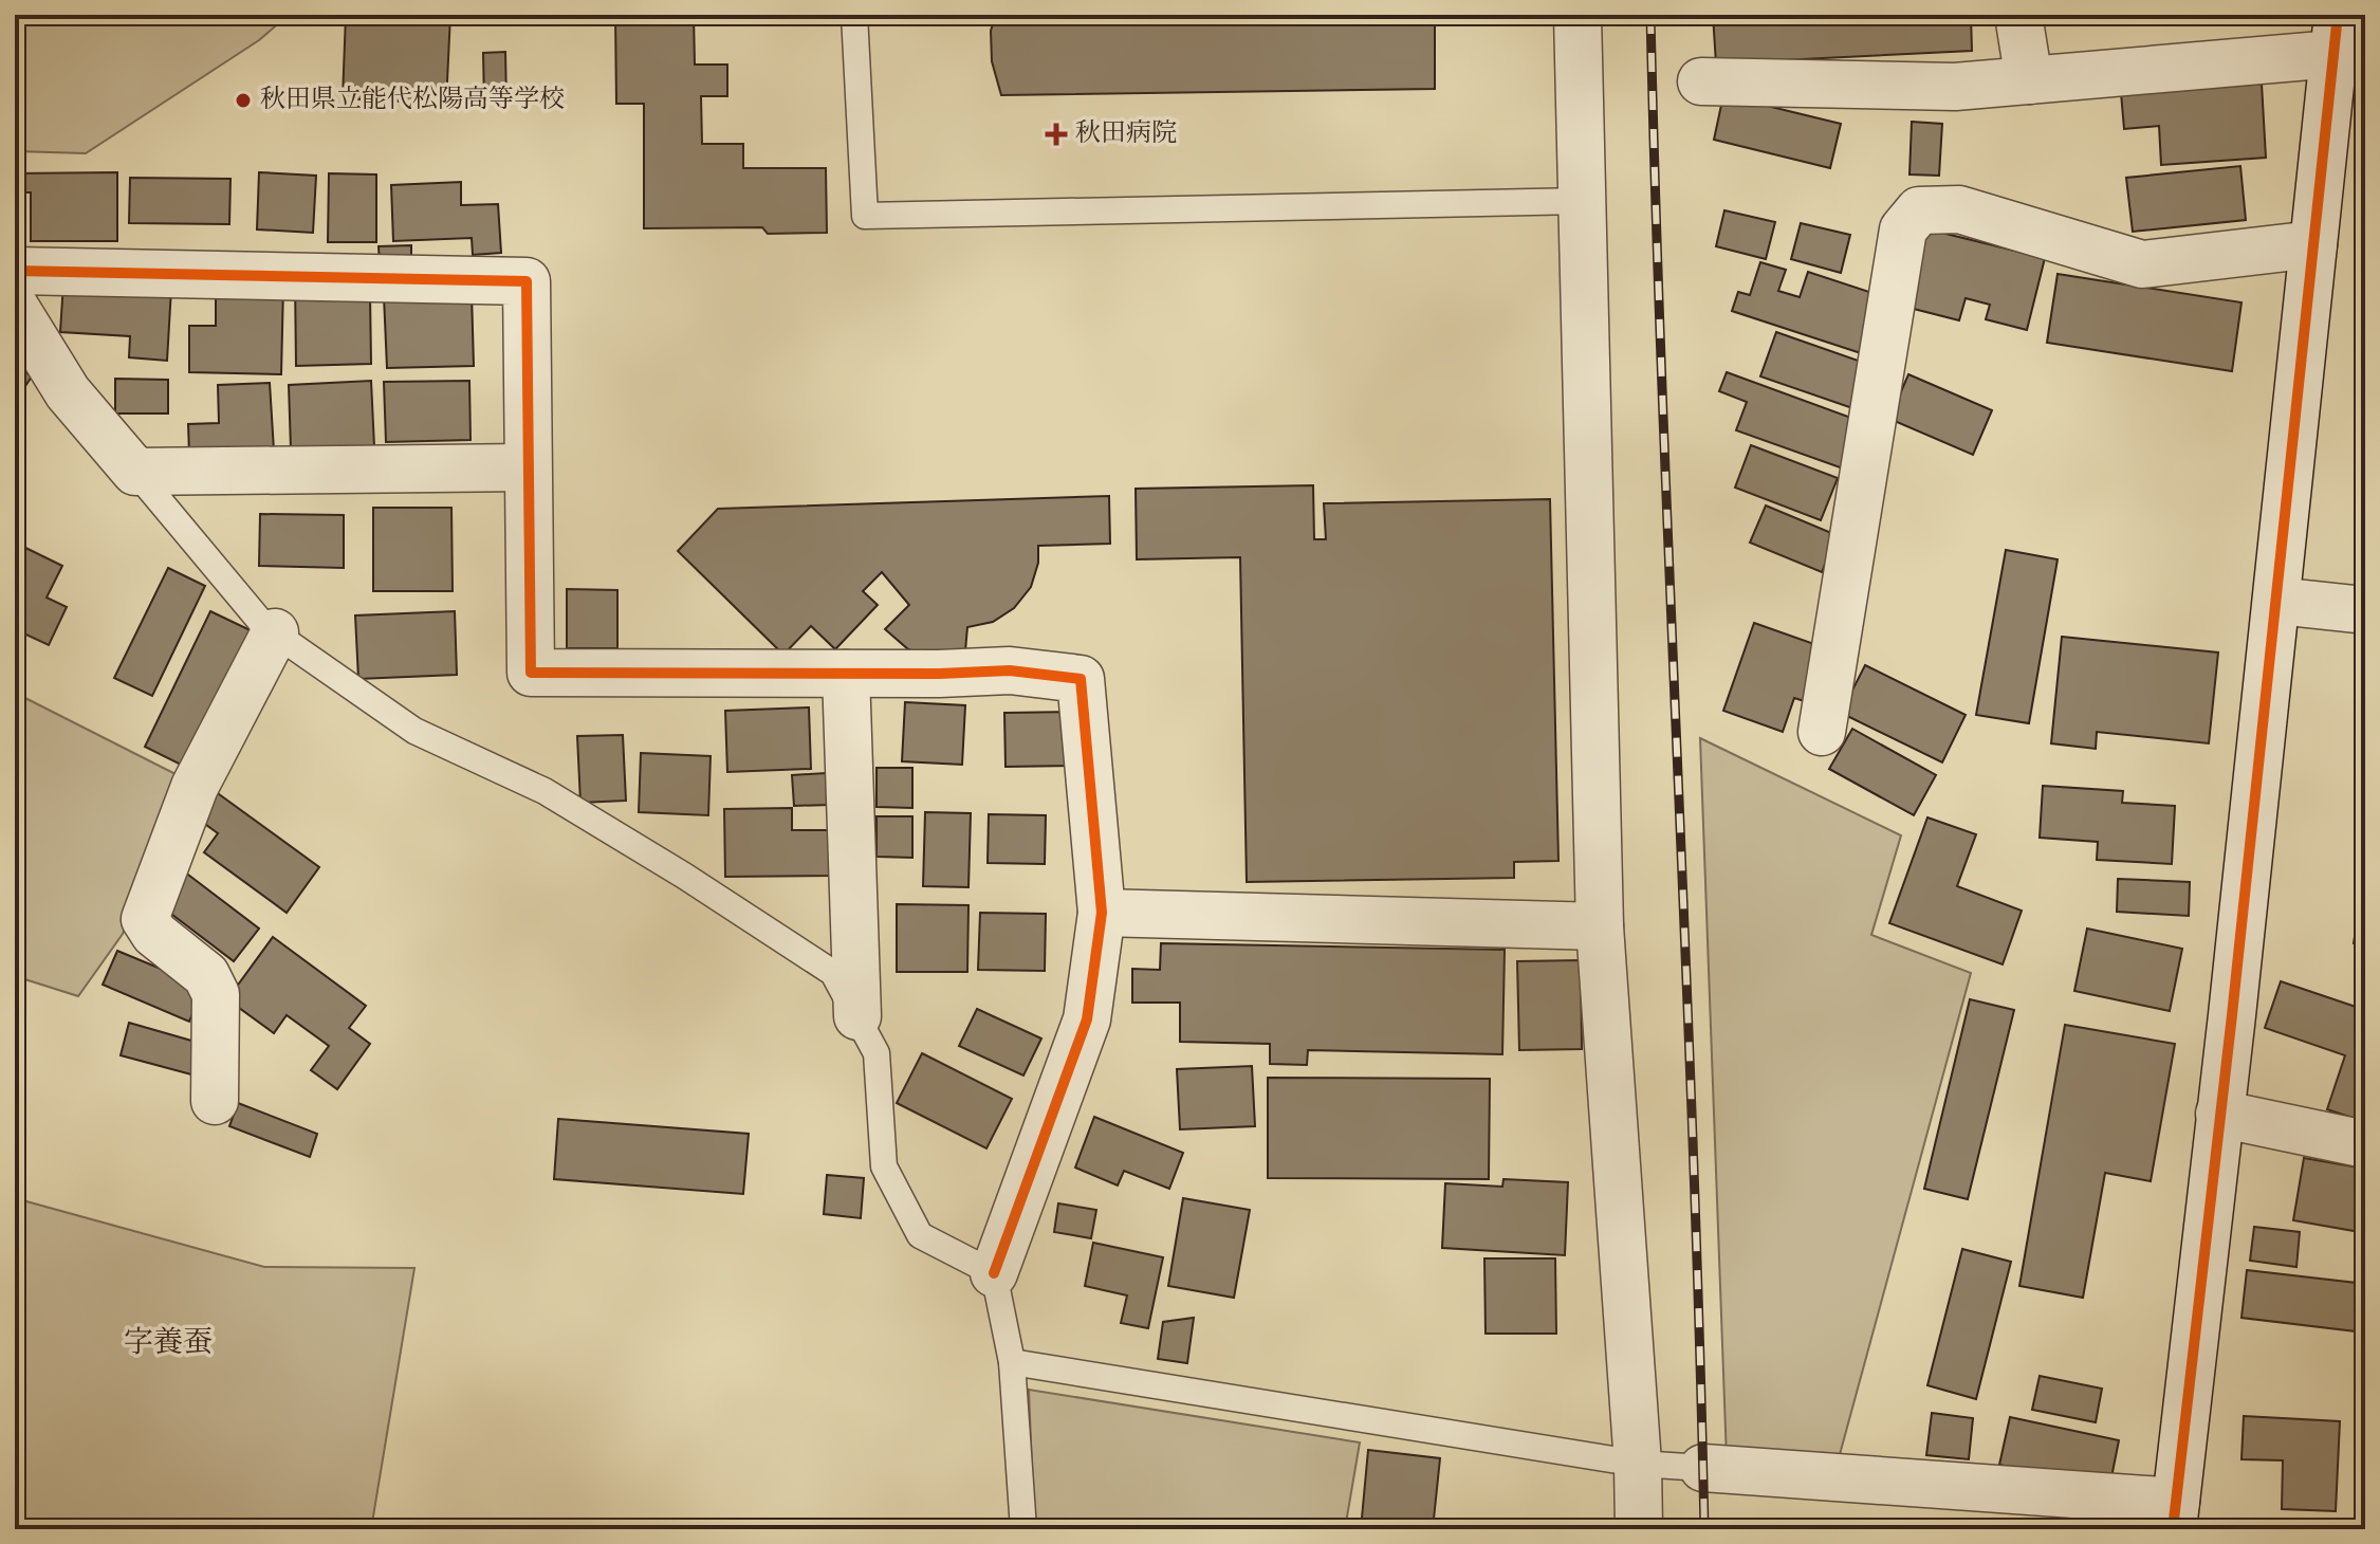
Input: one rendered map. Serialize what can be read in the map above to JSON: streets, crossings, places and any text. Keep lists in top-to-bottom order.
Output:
{
  "districts": ["字養蚕"],
  "places": {
    "other": ["秋田県立能代松陽高等学校"],
    "health": ["秋田病院"]
  }
}
